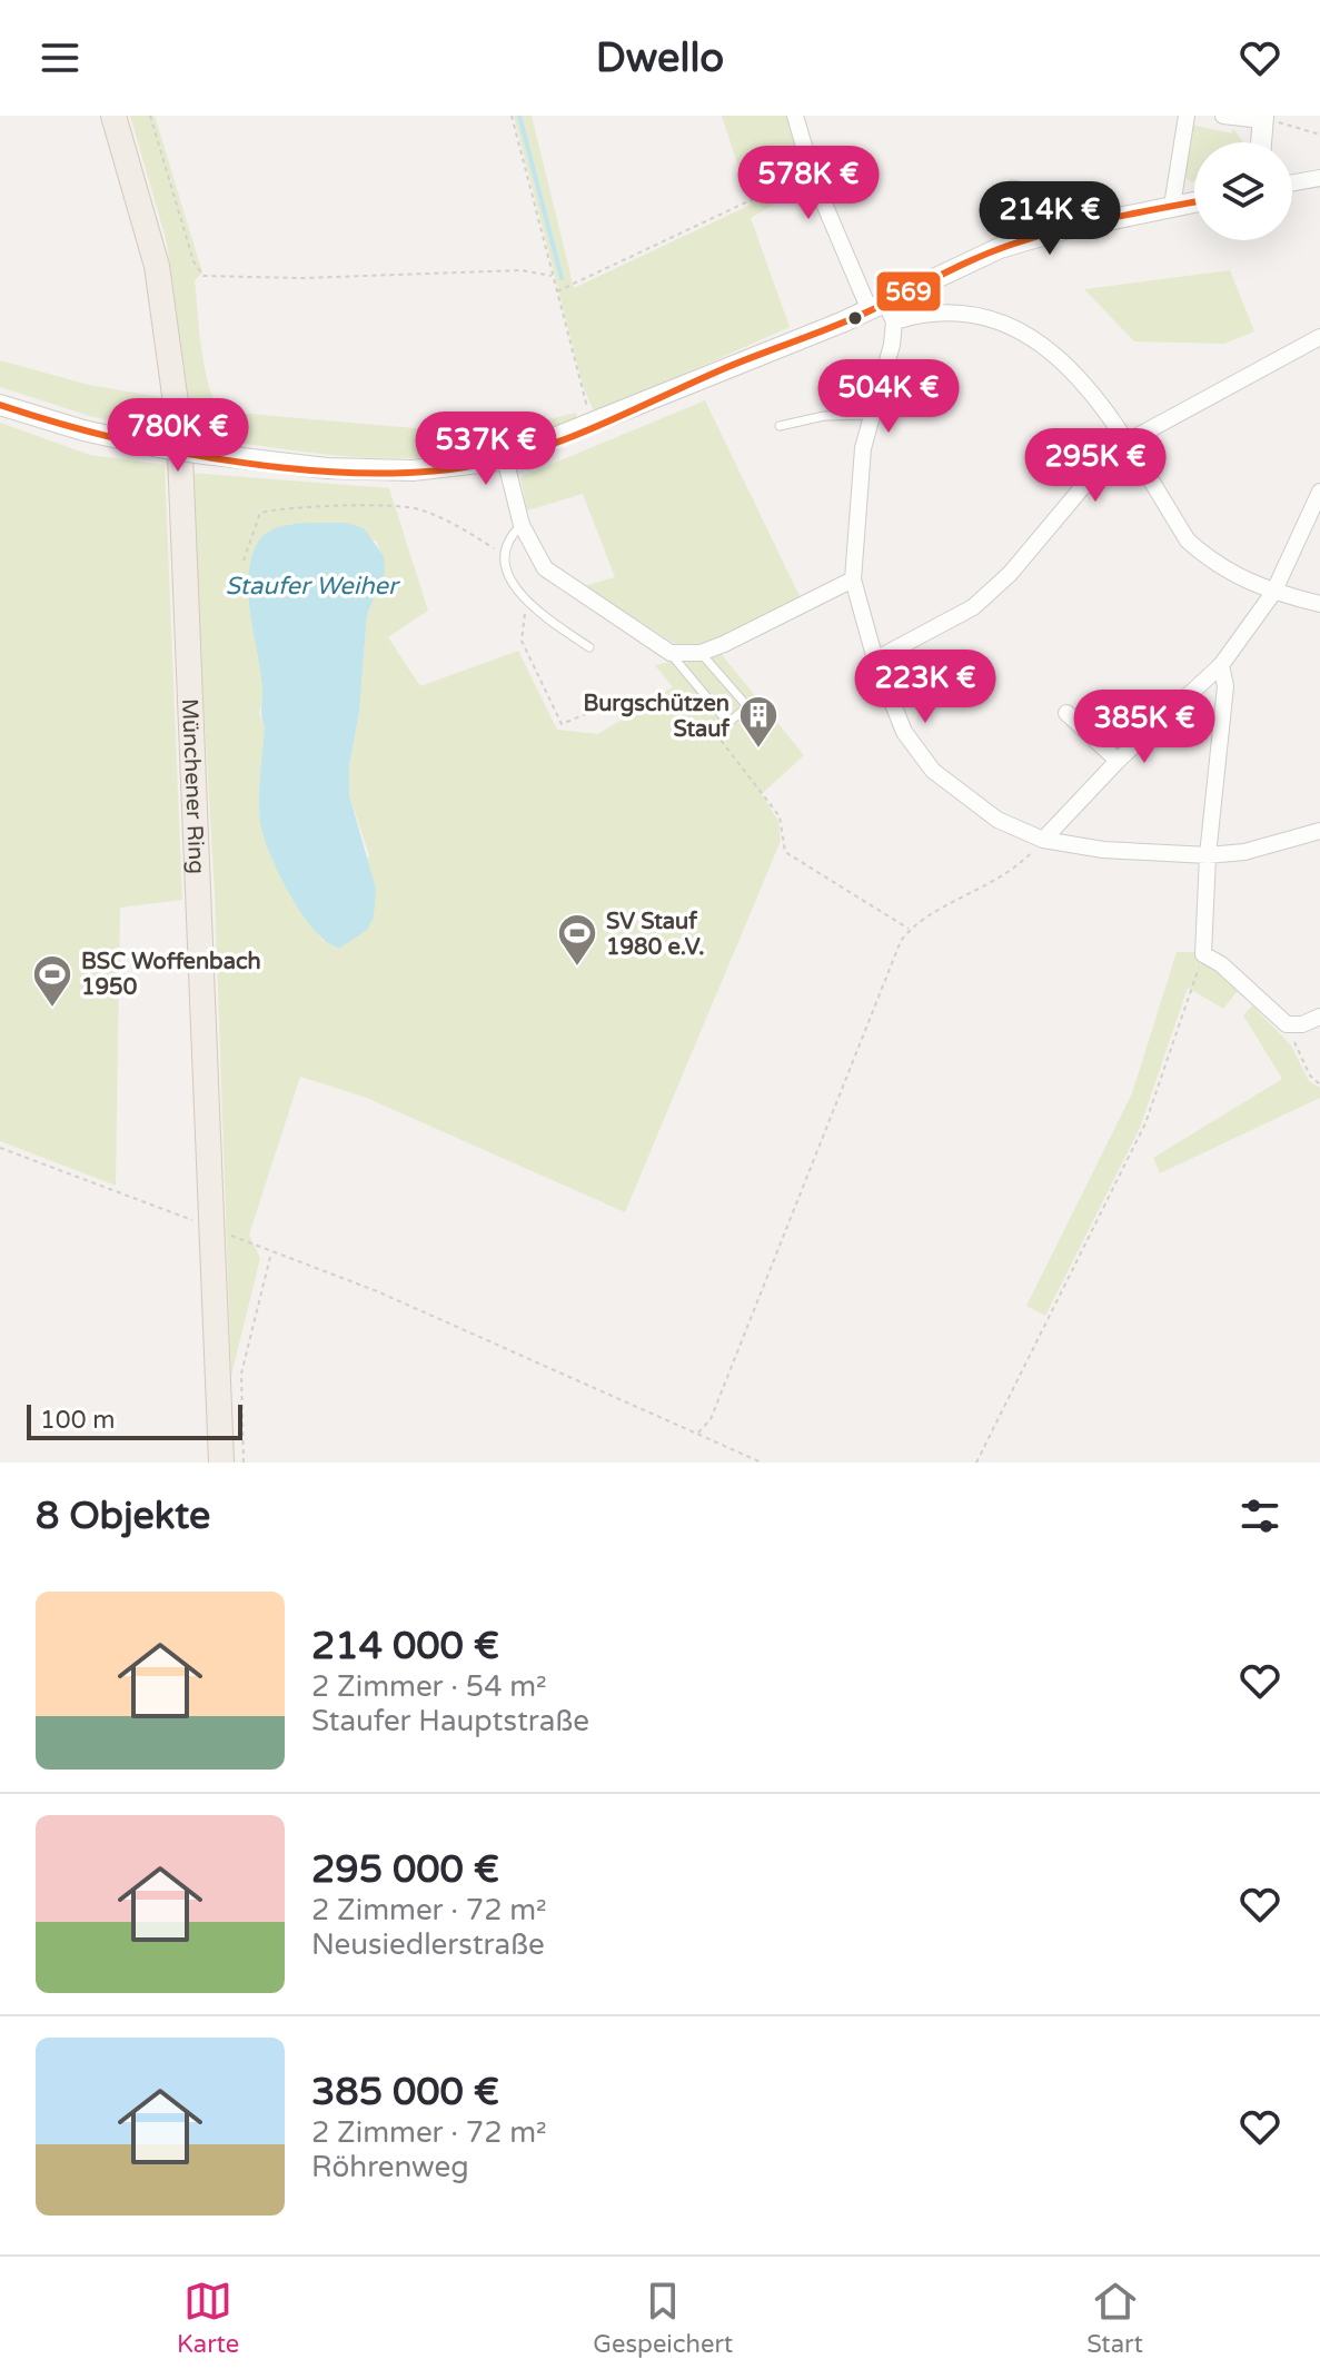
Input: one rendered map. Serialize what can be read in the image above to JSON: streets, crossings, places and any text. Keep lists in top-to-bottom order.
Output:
{
  "streets": {
    "main road": ["Münchener Ring"]
  },
  "water": ["Staufer Weiher"],
  "places": {
    "building": ["Burgschützen Stauf"],
    "sports": ["SV Stauf 1980 e.V.", "BSC Woffenbach 1950"]
  },
  "lines": ["transit line 569"],
  "scale_bar": "100 m",
  "page": {
    "header": "Dwello",
    "price": [
      "578K €",
      "214K €",
      "504K €",
      "780K €",
      "537K €",
      "295K €",
      "223K €",
      "385K €"
    ],
    "scale": "100 m",
    "heading": "8 Objekte",
    "list": [
      {
        "name": "214 000 €",
        "note": "2 Zimmer · 54 m² · Staufer Hauptstraße"
      },
      {
        "name": "295 000 €",
        "note": "2 Zimmer · 72 m² · Neusiedlerstraße"
      },
      {
        "name": "385 000 €",
        "note": "2 Zimmer · 72 m² · Röhrenweg"
      }
    ],
    "tabs": ["Karte", "Gespeichert", "Start"]
  }
}
